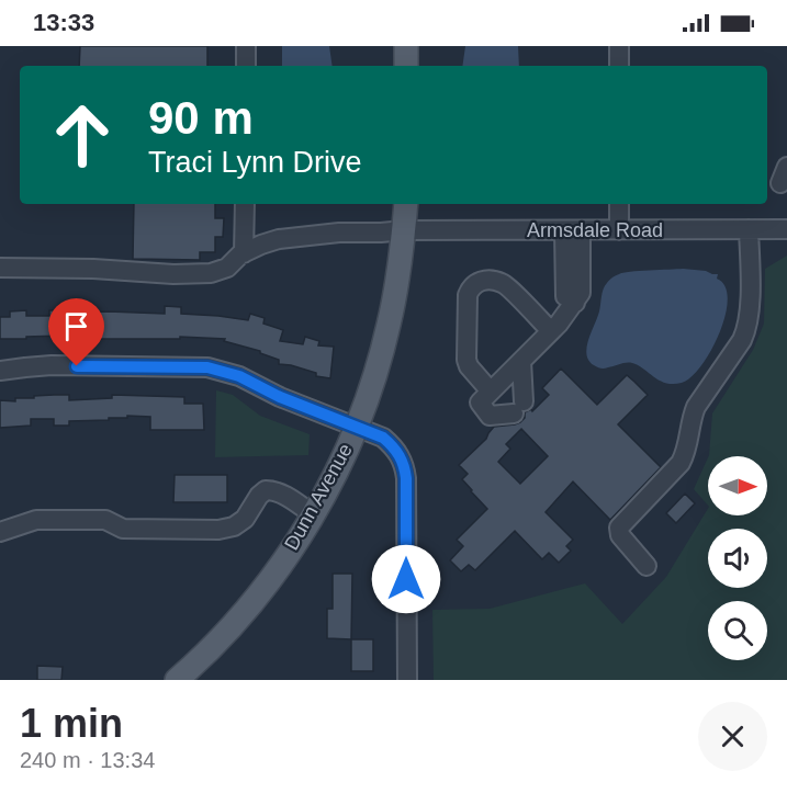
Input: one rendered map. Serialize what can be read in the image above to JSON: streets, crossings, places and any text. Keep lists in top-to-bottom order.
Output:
{
  "streets": {
    "main road": ["Dunn Avenue"],
    "street": ["Armsdale Road"]
  },
  "crossings": [
    ["Armsdale Road", "Dunn Avenue"]
  ],
  "north": "right",
  "page": {
    "status": "13:33",
    "turn": ["90 m", "Traci Lynn Drive"],
    "heading": ["1 min", "240 m · 13:34"]
  }
}
